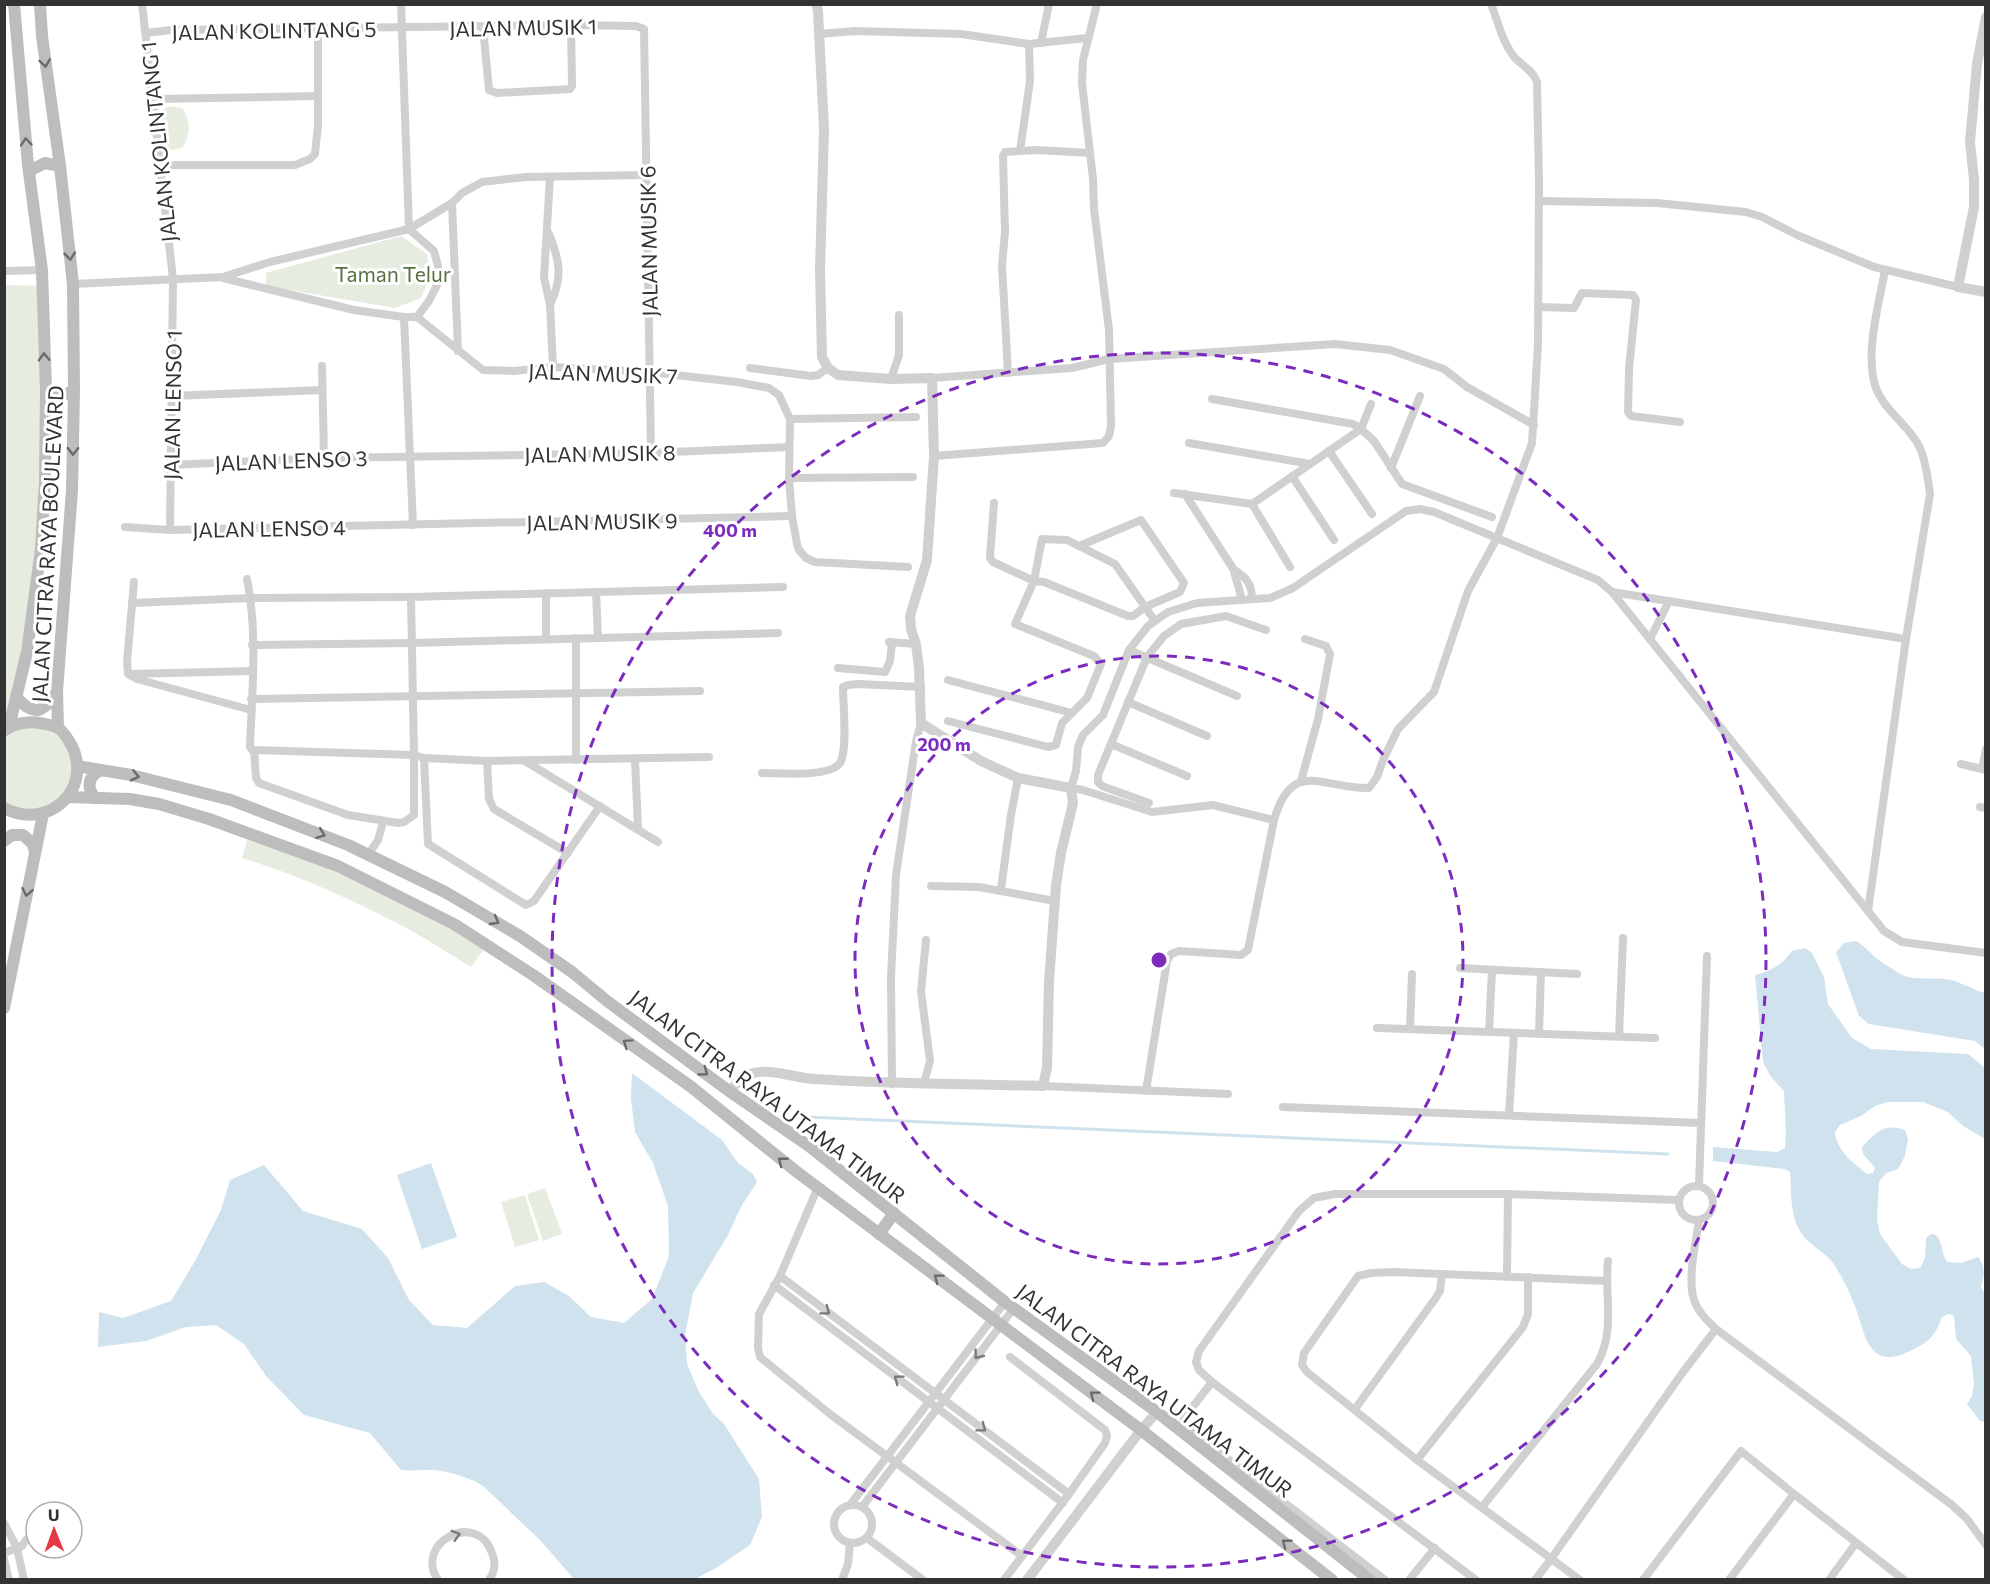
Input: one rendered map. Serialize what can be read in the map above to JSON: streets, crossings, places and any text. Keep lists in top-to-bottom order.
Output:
{
  "streets": {
    "main road": ["JALAN CITRA RAYA BOULEVARD", "JALAN CITRA RAYA UTAMA TIMUR"],
    "street": [
      "JALAN MUSIK 1",
      "JALAN KOLINTANG 5",
      "JALAN KOLINTANG 1",
      "JALAN MUSIK 6",
      "JALAN MUSIK 7",
      "JALAN LENSO 1",
      "JALAN MUSIK 8",
      "JALAN LENSO 3",
      "JALAN MUSIK 9",
      "JALAN LENSO 4"
    ]
  },
  "crossings": [
    ["JALAN MUSIK 1", "JALAN KOLINTANG 5"],
    ["JALAN MUSIK 1", "JALAN MUSIK 6"],
    ["JALAN KOLINTANG 5", "JALAN KOLINTANG 1"],
    ["JALAN KOLINTANG 1", "JALAN LENSO 1"],
    ["JALAN MUSIK 6", "JALAN MUSIK 7"],
    ["JALAN MUSIK 6", "JALAN MUSIK 8"],
    ["JALAN LENSO 1", "JALAN LENSO 3"],
    ["JALAN LENSO 1", "JALAN LENSO 4"],
    ["JALAN MUSIK 8", "JALAN LENSO 3"],
    ["JALAN MUSIK 9", "JALAN LENSO 4"]
  ],
  "parks": ["Taman Telur"],
  "north": "top",
  "rings": ["400 m", "200 m"]
}
